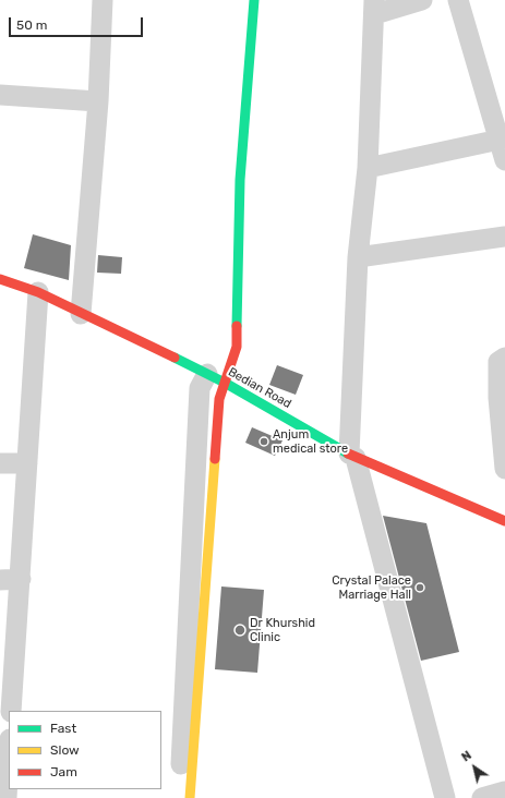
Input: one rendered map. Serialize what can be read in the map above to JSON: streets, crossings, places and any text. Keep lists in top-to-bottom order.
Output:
{
  "streets": {
    "street": ["Bedian Road"]
  },
  "places": ["Anjum medical store", "Crystal Palace Marriage Hall", "Dr Khurshid Clinic"],
  "legend": ["Fast", "Slow", "Jam"],
  "scale_bar": "50 m",
  "north": "top left"
}
